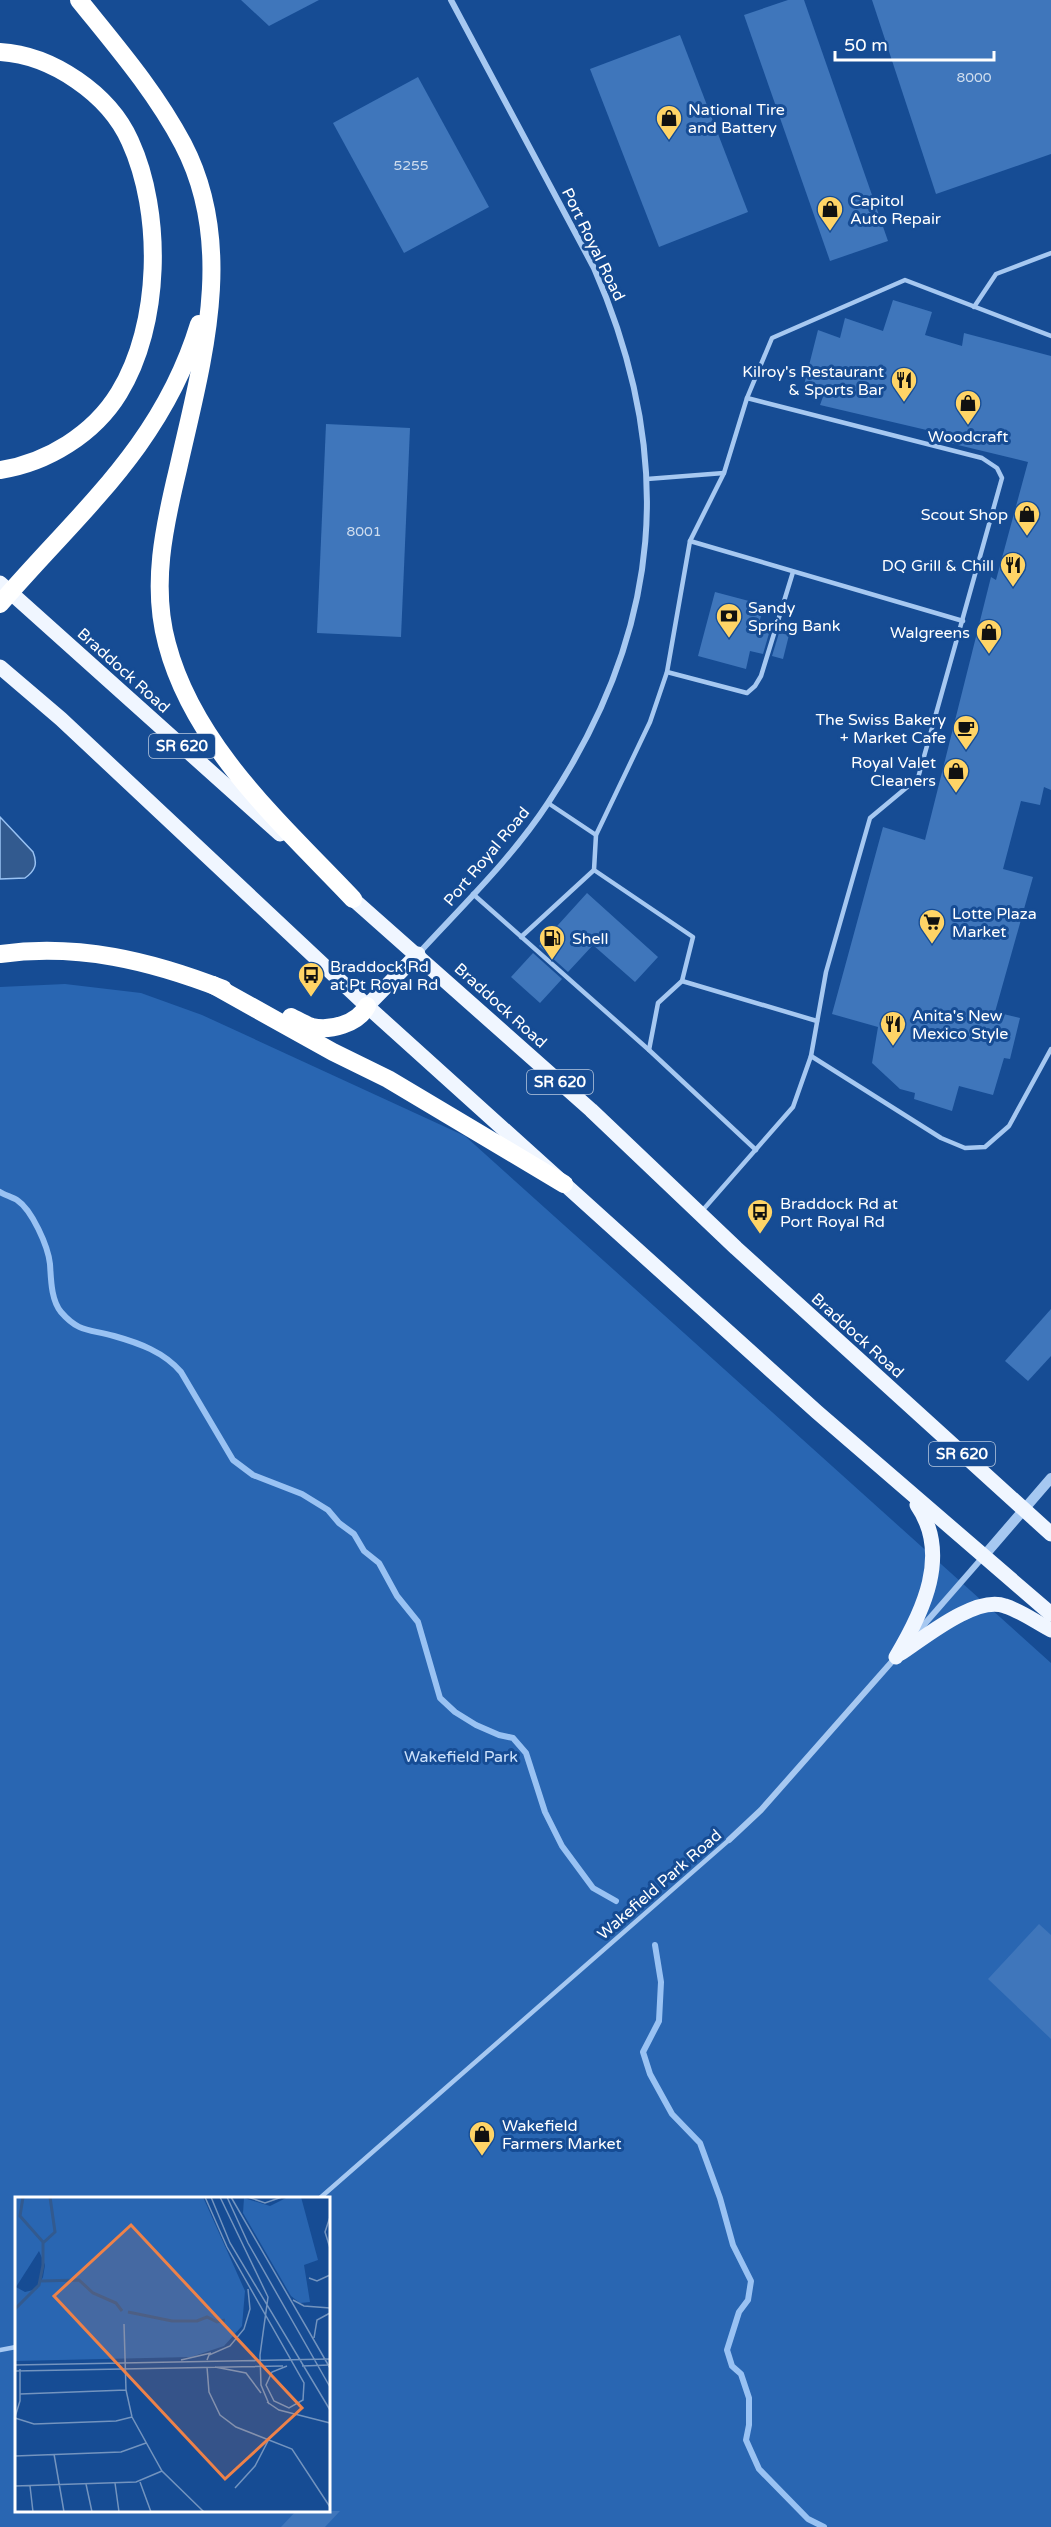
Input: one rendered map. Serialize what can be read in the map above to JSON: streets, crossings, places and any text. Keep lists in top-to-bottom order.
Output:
{
  "streets": {
    "main road": ["Braddock Road", "SR 620"],
    "street": ["Port Royal Road", "Wakefield Park Road"]
  },
  "crossings": [
    ["Port Royal Road", "Braddock Road"]
  ],
  "parks": ["Wakefield Park"],
  "places": {
    "shop": [
      "National Tire and Battery",
      "Capitol Auto Repair",
      "Woodcraft",
      "Scout Shop",
      "Walgreens",
      "Royal Valet Cleaners",
      "Wakefield Farmers Market"
    ],
    "restaurant": ["Kilroy's Restaurant & Sports Bar", "DQ Grill & Chill", "Anita's New Mexico Style"],
    "bank": ["Sandy Spring Bank"],
    "cafe": ["The Swiss Bakery + Market Cafe"],
    "supermarket": ["Lotte Plaza Market"],
    "fuel station": ["Shell"],
    "bus stop": ["Braddock Rd at Pt Royal Rd", "Braddock Rd at Port Royal Rd"]
  },
  "house_numbers": ["8000", "5255", "8001"],
  "scale_bar": "50 m"
}
